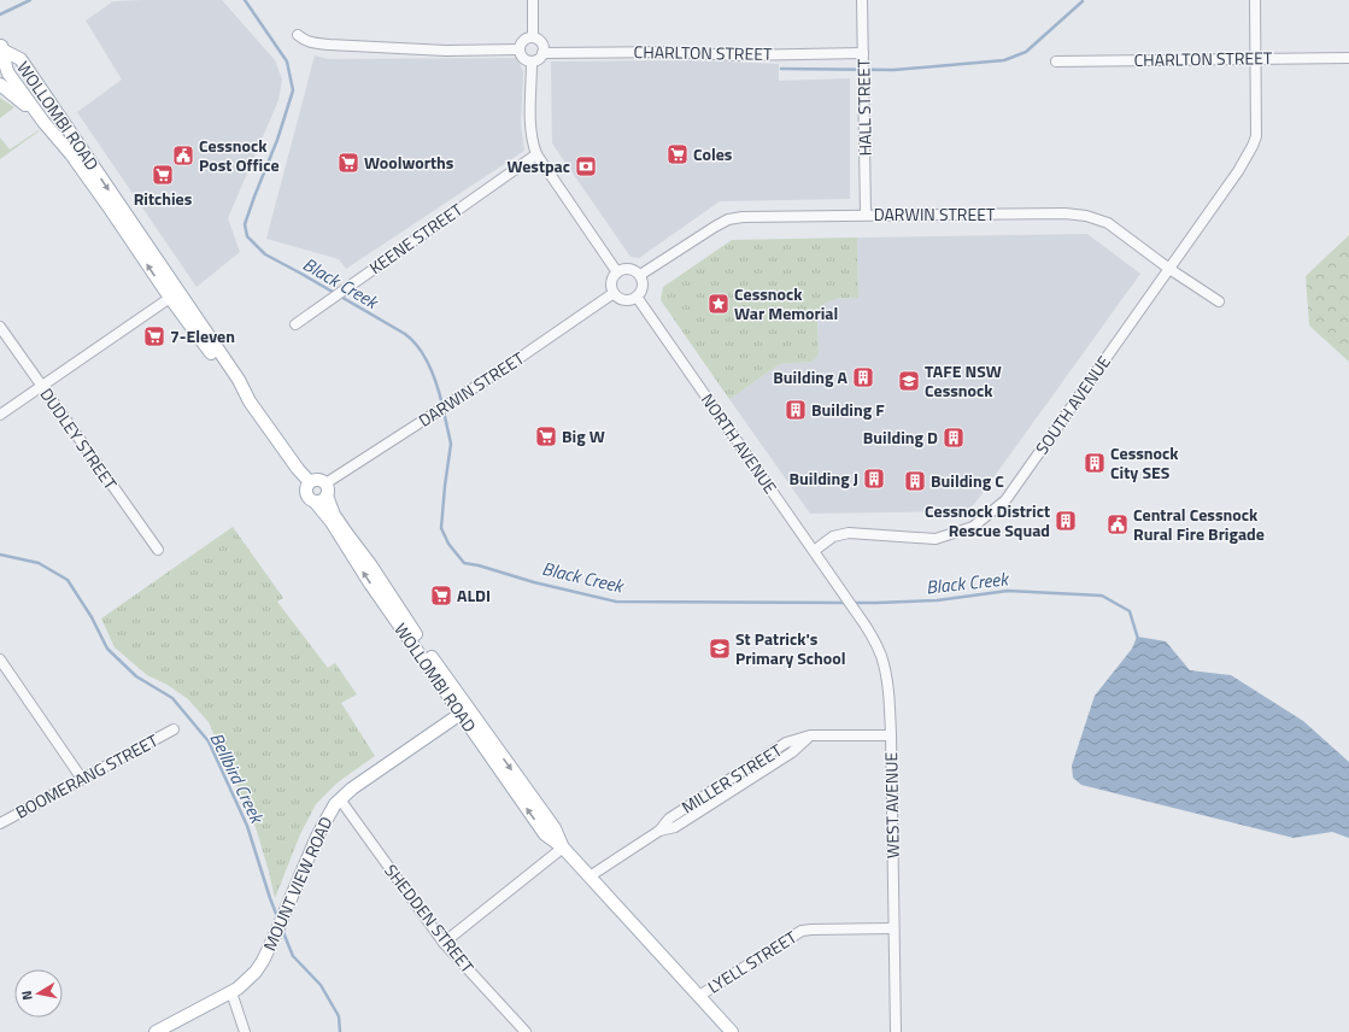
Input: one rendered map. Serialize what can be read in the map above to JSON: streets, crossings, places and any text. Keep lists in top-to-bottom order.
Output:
{
  "streets": {
    "main road": ["WOLLOMBI ROAD", "MOUNT VIEW ROAD"],
    "street": [
      "CHARLTON STREET",
      "HALL STREET",
      "DARWIN STREET",
      "KEENE STREET",
      "SOUTH AVENUE",
      "DUDLEY STREET",
      "NORTH AVENUE",
      "BOOMERANG STREET",
      "MILLER STREET",
      "WEST AVENUE",
      "SHEDDEN STREET",
      "LYELL STREET"
    ]
  },
  "crossings": [
    ["CHARLTON STREET", "HALL STREET"],
    ["CHARLTON STREET", "SOUTH AVENUE"],
    ["HALL STREET", "DARWIN STREET"],
    ["WOLLOMBI ROAD", "DARWIN STREET"],
    ["WOLLOMBI ROAD", "MILLER STREET"],
    ["WOLLOMBI ROAD", "MOUNT VIEW ROAD"],
    ["WOLLOMBI ROAD", "LYELL STREET"],
    ["DARWIN STREET", "SOUTH AVENUE"],
    ["DARWIN STREET", "NORTH AVENUE"],
    ["SOUTH AVENUE", "NORTH AVENUE"],
    ["NORTH AVENUE", "WEST AVENUE"],
    ["MILLER STREET", "WEST AVENUE"],
    ["WEST AVENUE", "LYELL STREET"],
    ["MOUNT VIEW ROAD", "SHEDDEN STREET"]
  ],
  "water": ["Black Creek", "Bellbird Creek"],
  "places": {
    "supermarket": [
      "Coles",
      "Woolworths",
      "Ritchies",
      "7-Eleven",
      "Big W",
      "ALDI"
    ],
    "public building": ["Cessnock Post Office", "Central Cessnock Rural Fire Brigade"],
    "bank": ["Westpac"],
    "place": ["Cessnock War Memorial"],
    "building": [
      "Building A",
      "Building F",
      "Building D",
      "Cessnock City SES",
      "Building J",
      "Building C",
      "Cessnock District Rescue Squad"
    ],
    "school or university": ["TAFE NSW Cessnock", "St Patrick's Primary School"]
  },
  "north": "left"
}
